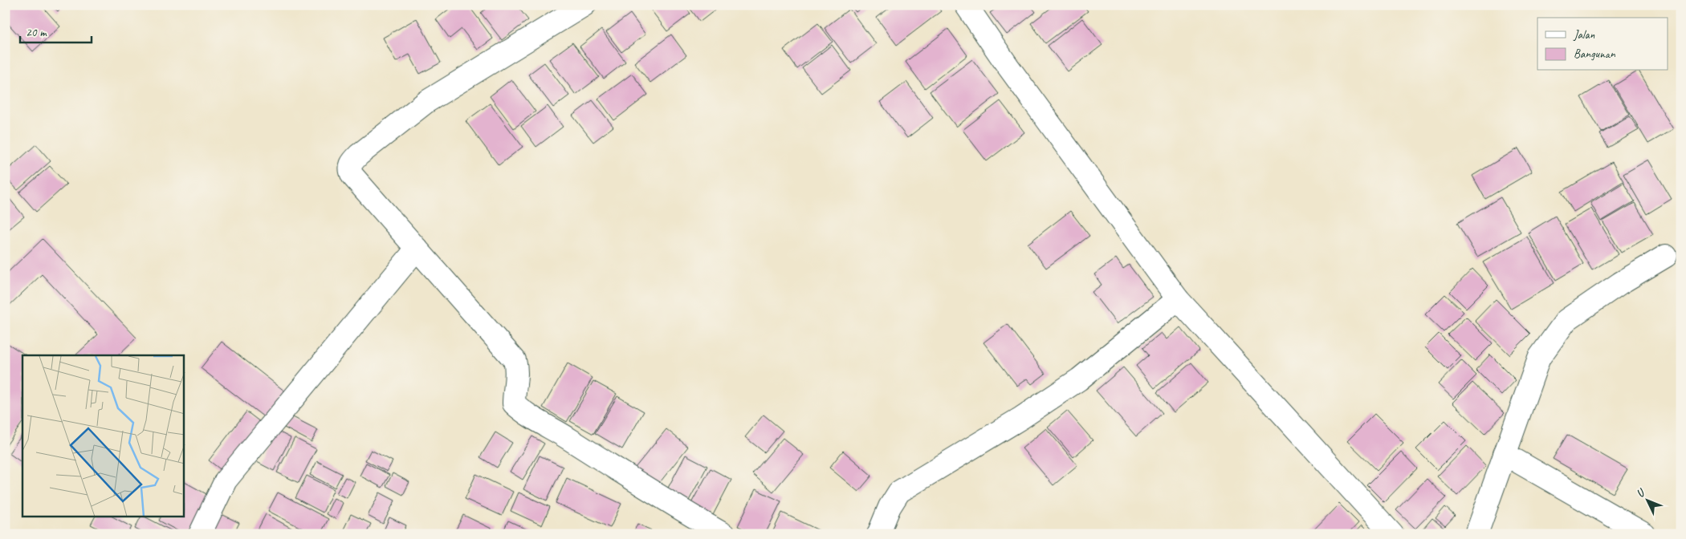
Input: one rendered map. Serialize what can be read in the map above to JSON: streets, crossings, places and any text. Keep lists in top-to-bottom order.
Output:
{
  "legend": ["Jalan", "Bangunan"],
  "scale_bar": "20 m",
  "north": "top left"
}
